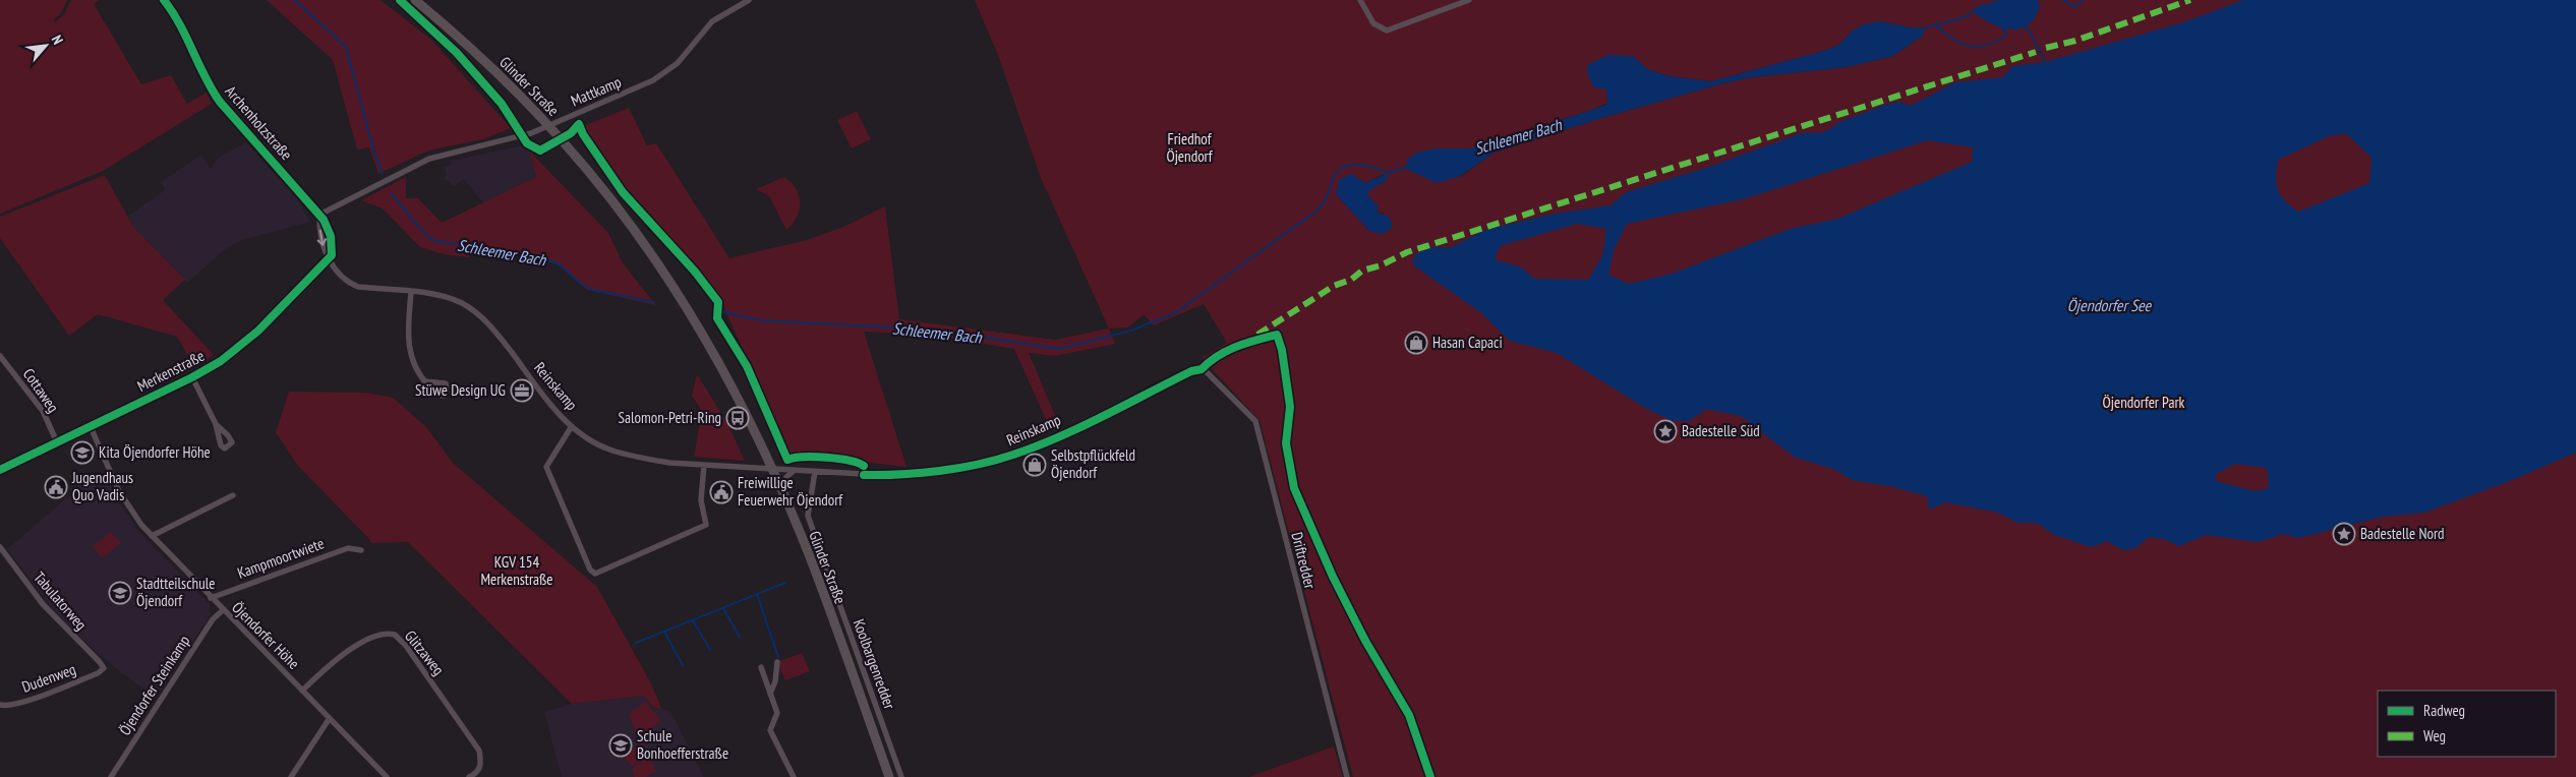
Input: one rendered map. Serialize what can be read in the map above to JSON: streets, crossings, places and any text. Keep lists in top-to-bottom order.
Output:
{
  "streets": {
    "main road": ["Glinder Straße"],
    "street": [
      "Mattkamp",
      "Archenholzstraße",
      "Merkenstraße",
      "Reinskamp",
      "Cottaweg",
      "Kampmoortwiete",
      "Driftredder",
      "Tabulatorweg",
      "Öjendorfer Höhe",
      "Glitzaweg",
      "Koolbargenredder",
      "Dudenweg",
      "Öjendorfer Steinkamp"
    ]
  },
  "crossings": [
    ["Glinder Straße", "Mattkamp"],
    ["Glinder Straße", "Reinskamp"],
    ["Mattkamp", "Archenholzstraße"],
    ["Archenholzstraße", "Merkenstraße"],
    ["Archenholzstraße", "Reinskamp"],
    ["Merkenstraße", "Reinskamp"],
    ["Merkenstraße", "Cottaweg"],
    ["Merkenstraße", "Öjendorfer Höhe"],
    ["Reinskamp", "Driftredder"],
    ["Reinskamp", "Koolbargenredder"],
    ["Kampmoortwiete", "Öjendorfer Höhe"],
    ["Tabulatorweg", "Dudenweg"],
    ["Öjendorfer Höhe", "Glitzaweg"],
    ["Öjendorfer Höhe", "Öjendorfer Steinkamp"]
  ],
  "water": ["Schleemer Bach", "Öjendorfer See"],
  "parks": ["Friedhof Öjendorf", "Öjendorfer Park", "KGV 154 Merkenstraße"],
  "places": {
    "shop": ["Hasan Capaci", "Selbstpflückfeld Öjendorf"],
    "office": ["Stüwe Design UG"],
    "bus stop": ["Salomon-Petri-Ring"],
    "place": ["Badestelle Süd", "Badestelle Nord"],
    "school or university": ["Kita Öjendorfer Höhe", "Stadtteilschule Öjendorf", "Schule Bonhoefferstraße"],
    "public building": ["Jugendhaus Quo Vadis", "Freiwillige Feuerwehr Öjendorf"]
  },
  "legend": ["Radweg", "Weg"],
  "north": "top right"
}
